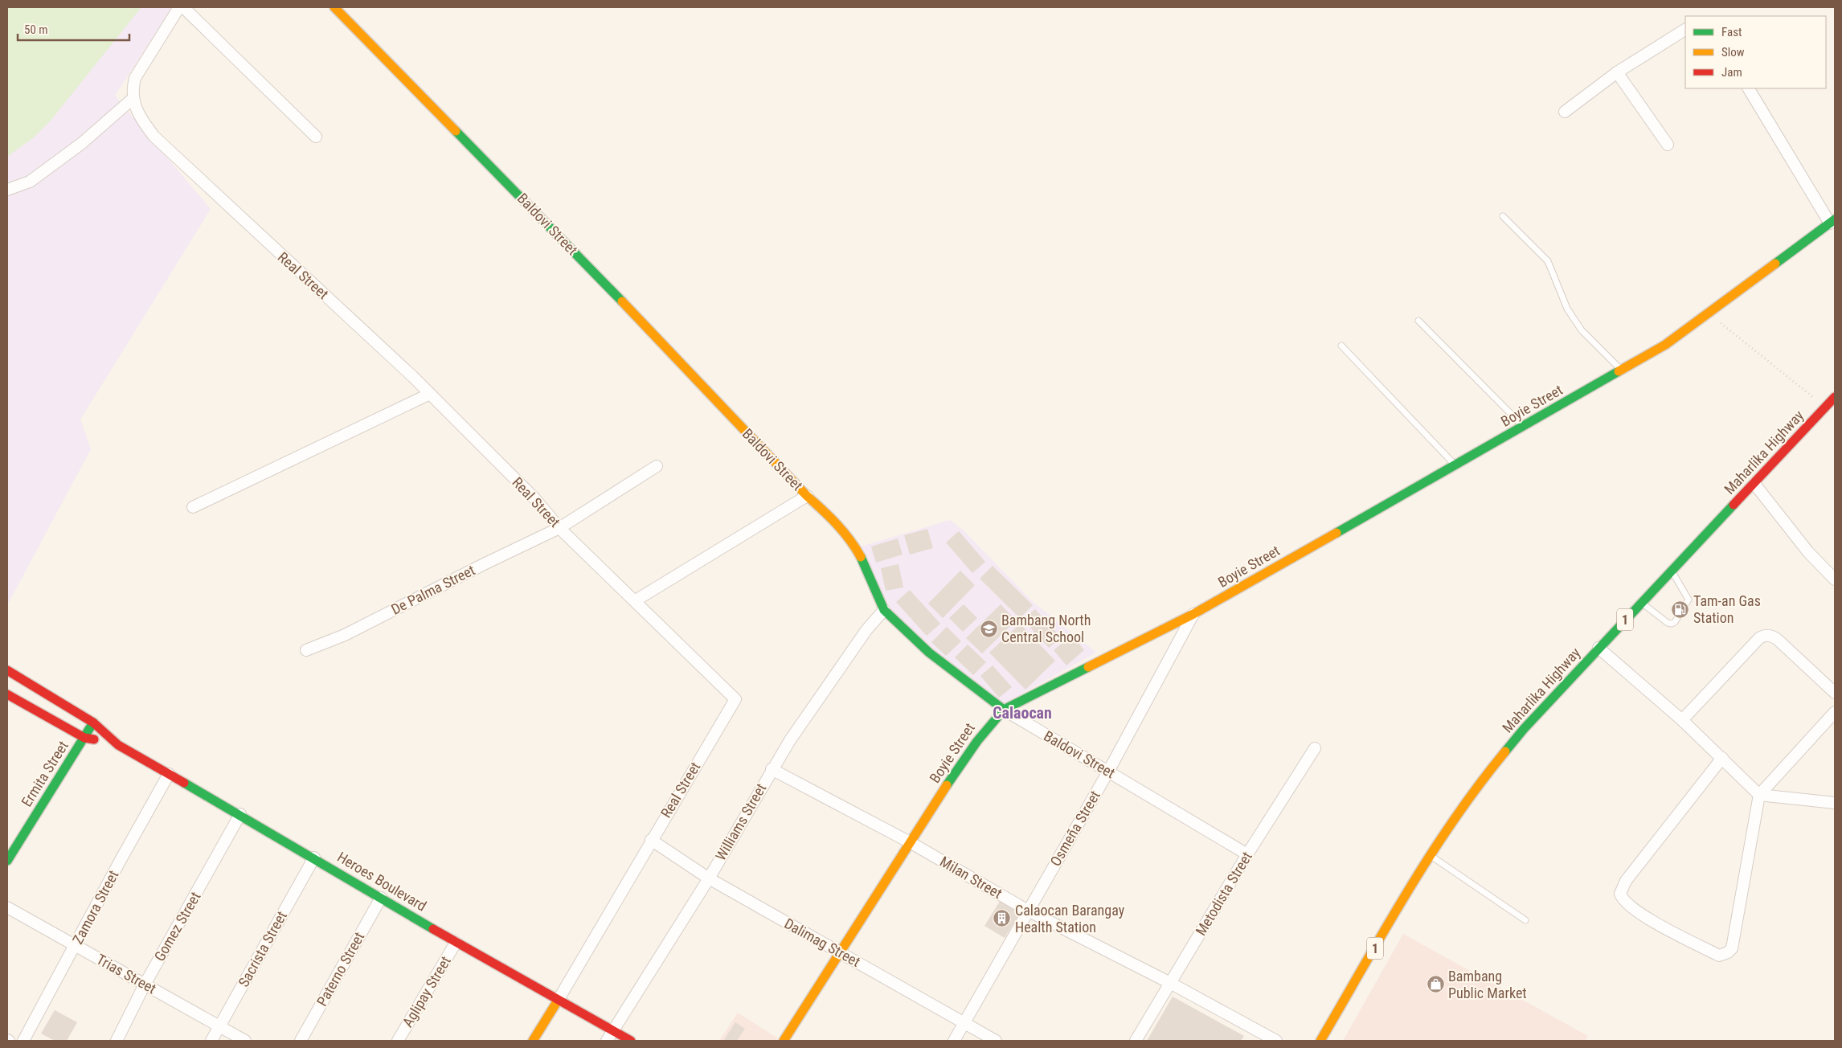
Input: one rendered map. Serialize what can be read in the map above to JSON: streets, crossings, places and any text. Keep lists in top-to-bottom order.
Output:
{
  "streets": {
    "street": [
      "Baldovi Street",
      "Real Street",
      "Boyie Street",
      "Maharlika Highway",
      "De Palma Street",
      "1",
      "Ermita Street",
      "Williams Street",
      "Osmeña Street",
      "Milan Street",
      "Heroes Boulevard",
      "Metodista Street",
      "Zamora Street",
      "Gomez Street",
      "Dalimag Street",
      "Sacrista Street",
      "Paterno Street",
      "Trias Street",
      "Aglipay Street"
    ]
  },
  "crossings": [
    ["Baldovi Street", "Boyie Street"],
    ["Baldovi Street", "Williams Street"],
    ["Baldovi Street", "Osmeña Street"],
    ["Baldovi Street", "Metodista Street"],
    ["Real Street", "De Palma Street"],
    ["Real Street", "Heroes Boulevard"],
    ["Real Street", "Dalimag Street"],
    ["Boyie Street", "Osmeña Street"],
    ["Boyie Street", "Milan Street"],
    ["Boyie Street", "Dalimag Street"],
    ["Ermita Street", "Heroes Boulevard"],
    ["Williams Street", "Milan Street"],
    ["Williams Street", "Heroes Boulevard"],
    ["Williams Street", "Dalimag Street"],
    ["Osmeña Street", "Milan Street"],
    ["Osmeña Street", "Dalimag Street"],
    ["Milan Street", "Metodista Street"],
    ["Heroes Boulevard", "Zamora Street"],
    ["Heroes Boulevard", "Gomez Street"],
    ["Heroes Boulevard", "Sacrista Street"],
    ["Heroes Boulevard", "Paterno Street"],
    ["Heroes Boulevard", "Aglipay Street"],
    ["Zamora Street", "Trias Street"],
    ["Gomez Street", "Trias Street"],
    ["Sacrista Street", "Trias Street"]
  ],
  "districts": ["Calaocan"],
  "places": {
    "fuel station": ["Tam-an Gas Station"],
    "school or university": ["Bambang North Central School"],
    "building": ["Calaocan Barangay Health Station"],
    "shop": ["Bambang Public Market"]
  },
  "legend": ["Fast", "Slow", "Jam"],
  "scale_bar": "50 m"
}
